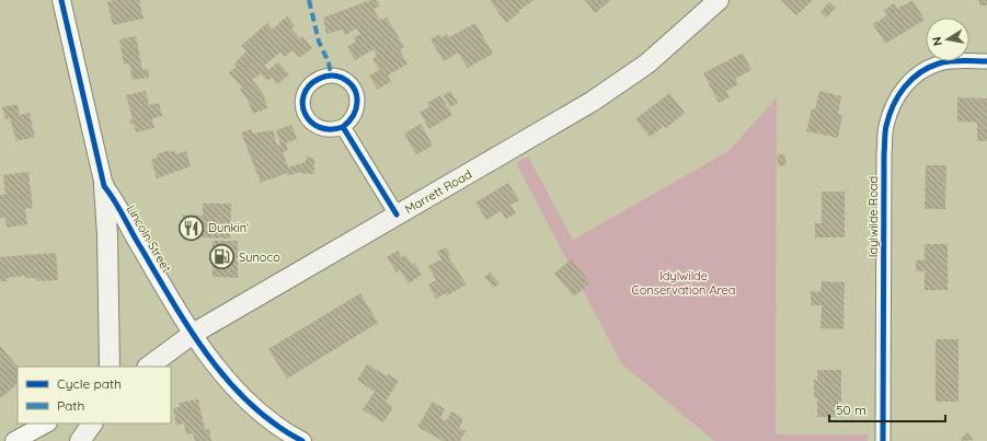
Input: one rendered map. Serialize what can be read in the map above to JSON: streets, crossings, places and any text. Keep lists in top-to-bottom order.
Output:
{
  "streets": {
    "main road": ["Marrett Road"],
    "street": ["Idylwilde Road", "Lincoln Street"]
  },
  "crossings": [
    ["Marrett Road", "Lincoln Street"]
  ],
  "parks": ["Idylwilde Conservation Area"],
  "places": {
    "restaurant": ["Dunkin'"],
    "fuel station": ["Sunoco"]
  },
  "legend": ["Cycle path", "Path"],
  "scale_bar": "50 m",
  "north": "left"
}
